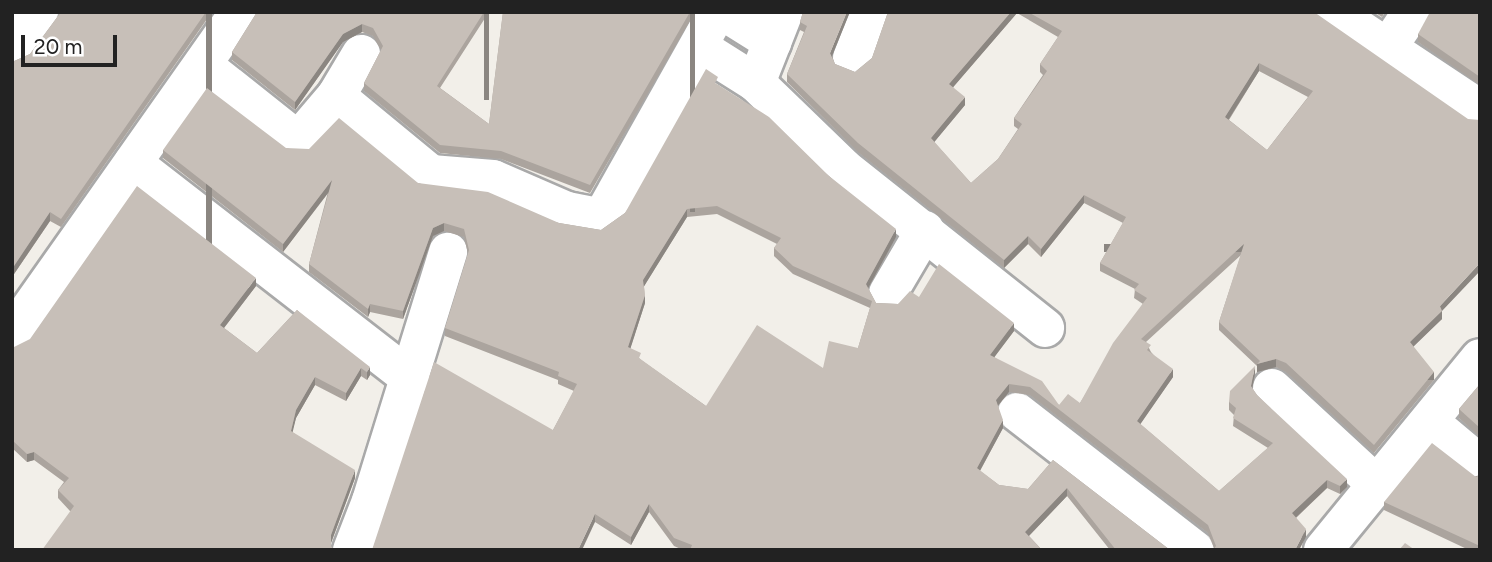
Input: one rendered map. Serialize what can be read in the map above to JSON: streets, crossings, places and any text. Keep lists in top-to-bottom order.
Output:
{
  "scale_bar": "20 m"
}
